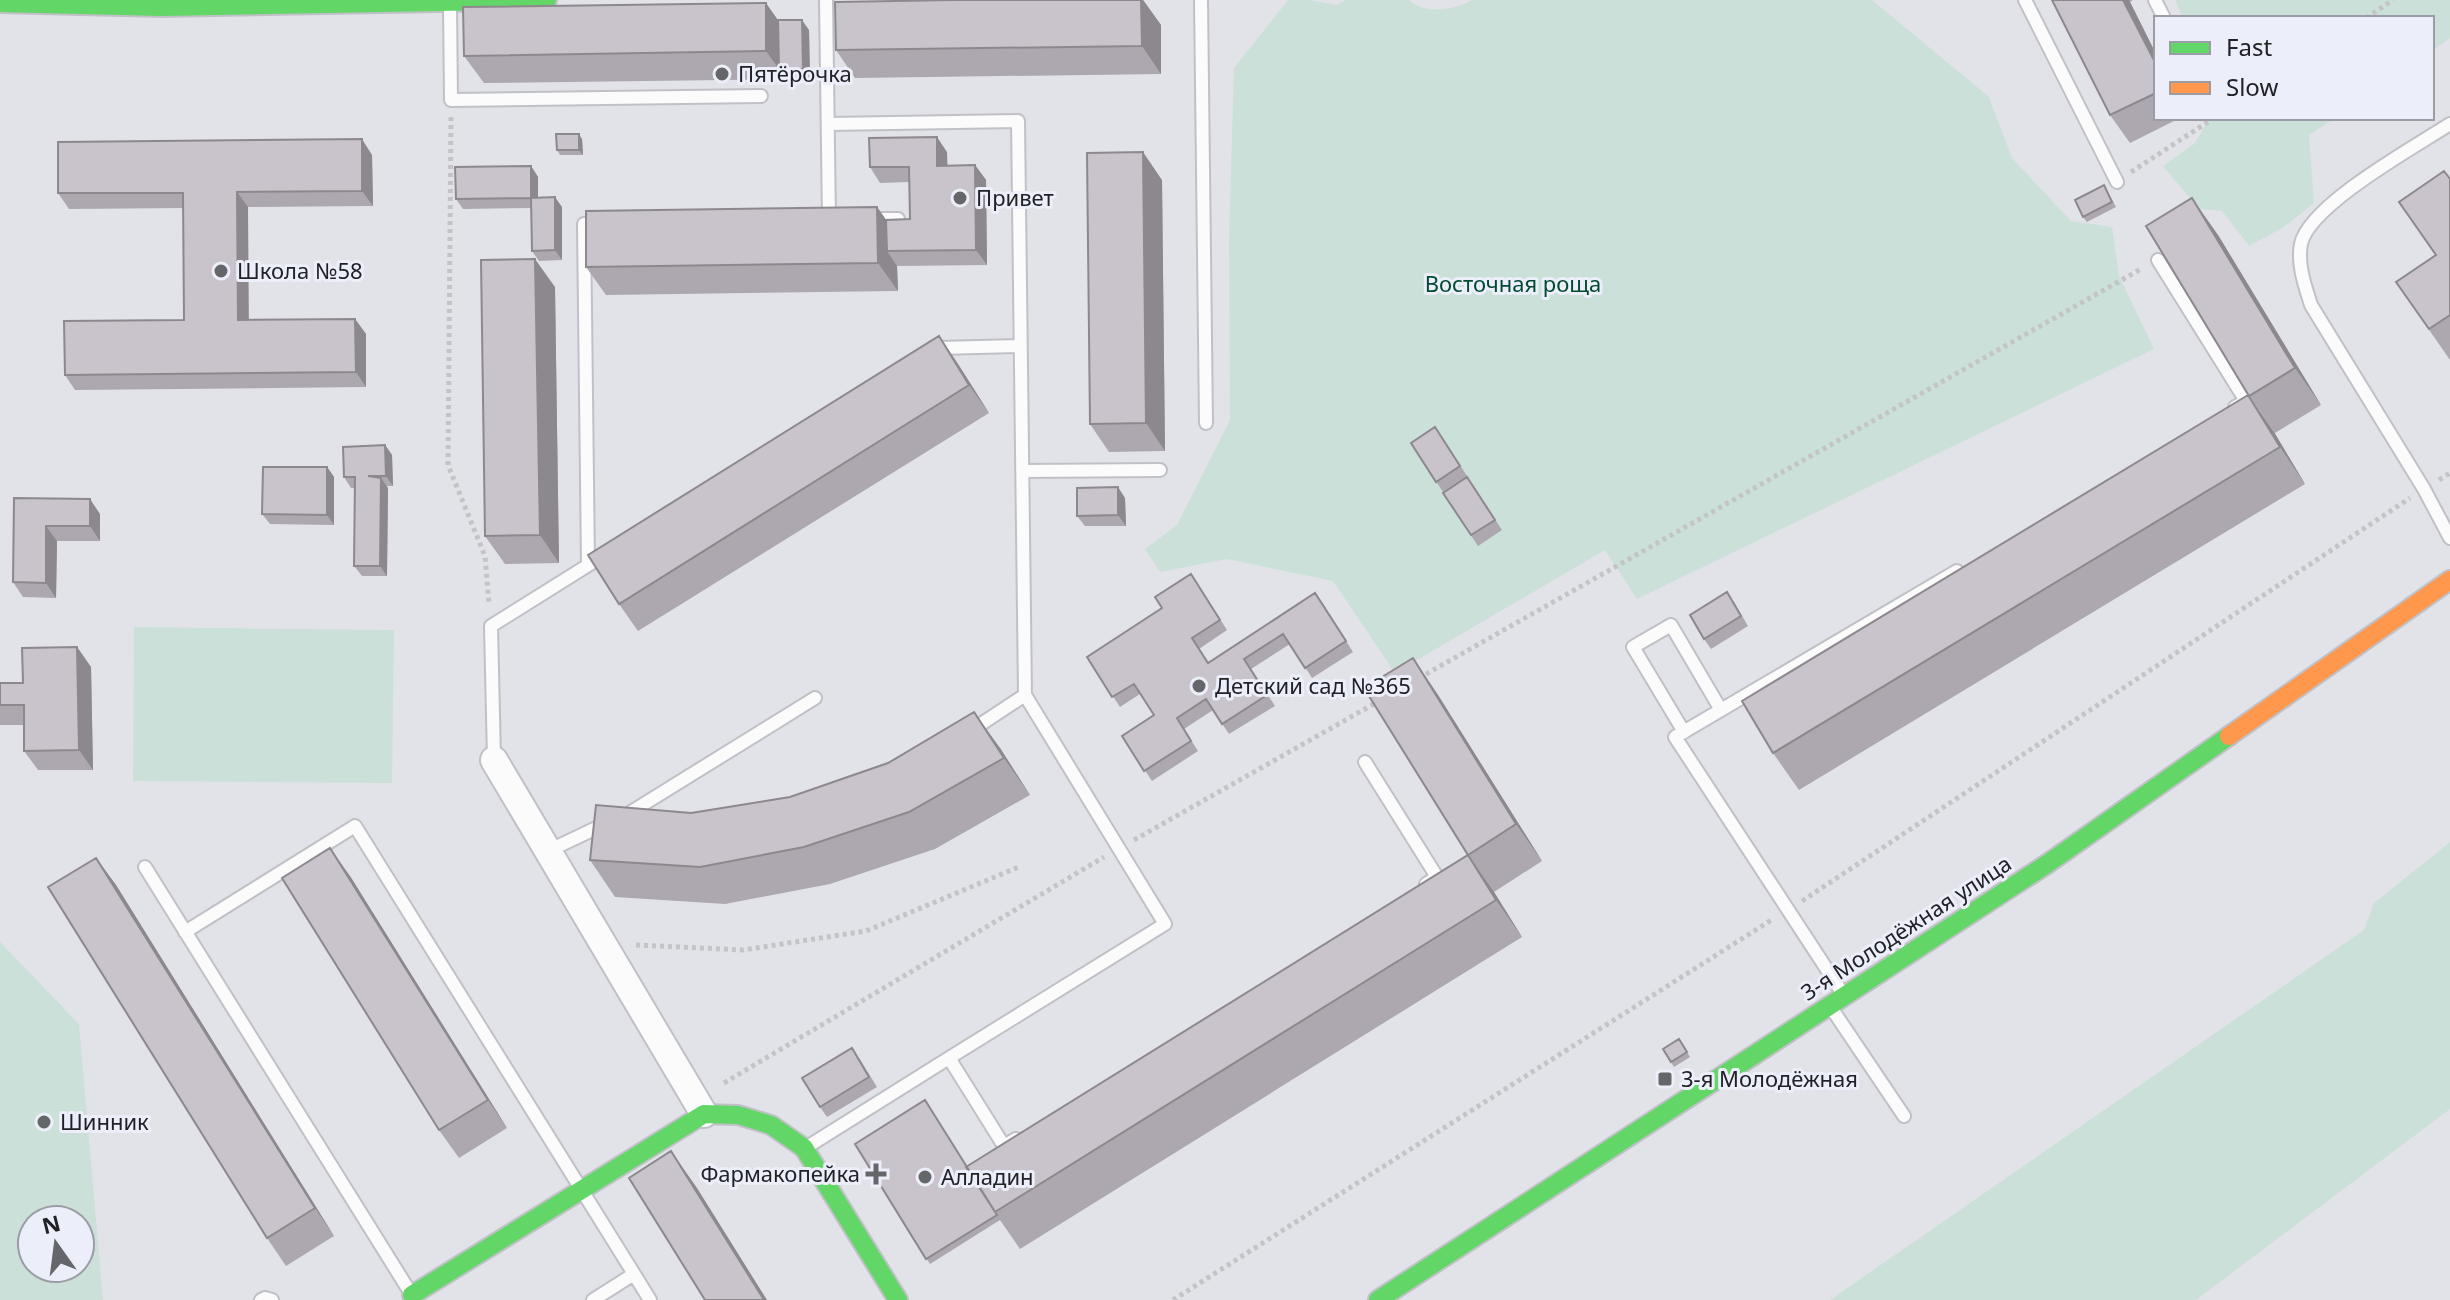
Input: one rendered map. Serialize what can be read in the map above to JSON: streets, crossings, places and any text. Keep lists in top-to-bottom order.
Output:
{
  "streets": {
    "main road": ["3-я Молодёжная улица"]
  },
  "parks": ["Восточная роща"],
  "places": {
    "other": [
      "Пятёрочка",
      "Привет",
      "Школа №58",
      "Детский сад №365",
      "Шинник",
      "Алладин"
    ],
    "transit": ["3-я Молодёжная"],
    "health": ["Фармакопейка"]
  },
  "legend": ["Fast", "Slow"],
  "north": "top"
}
